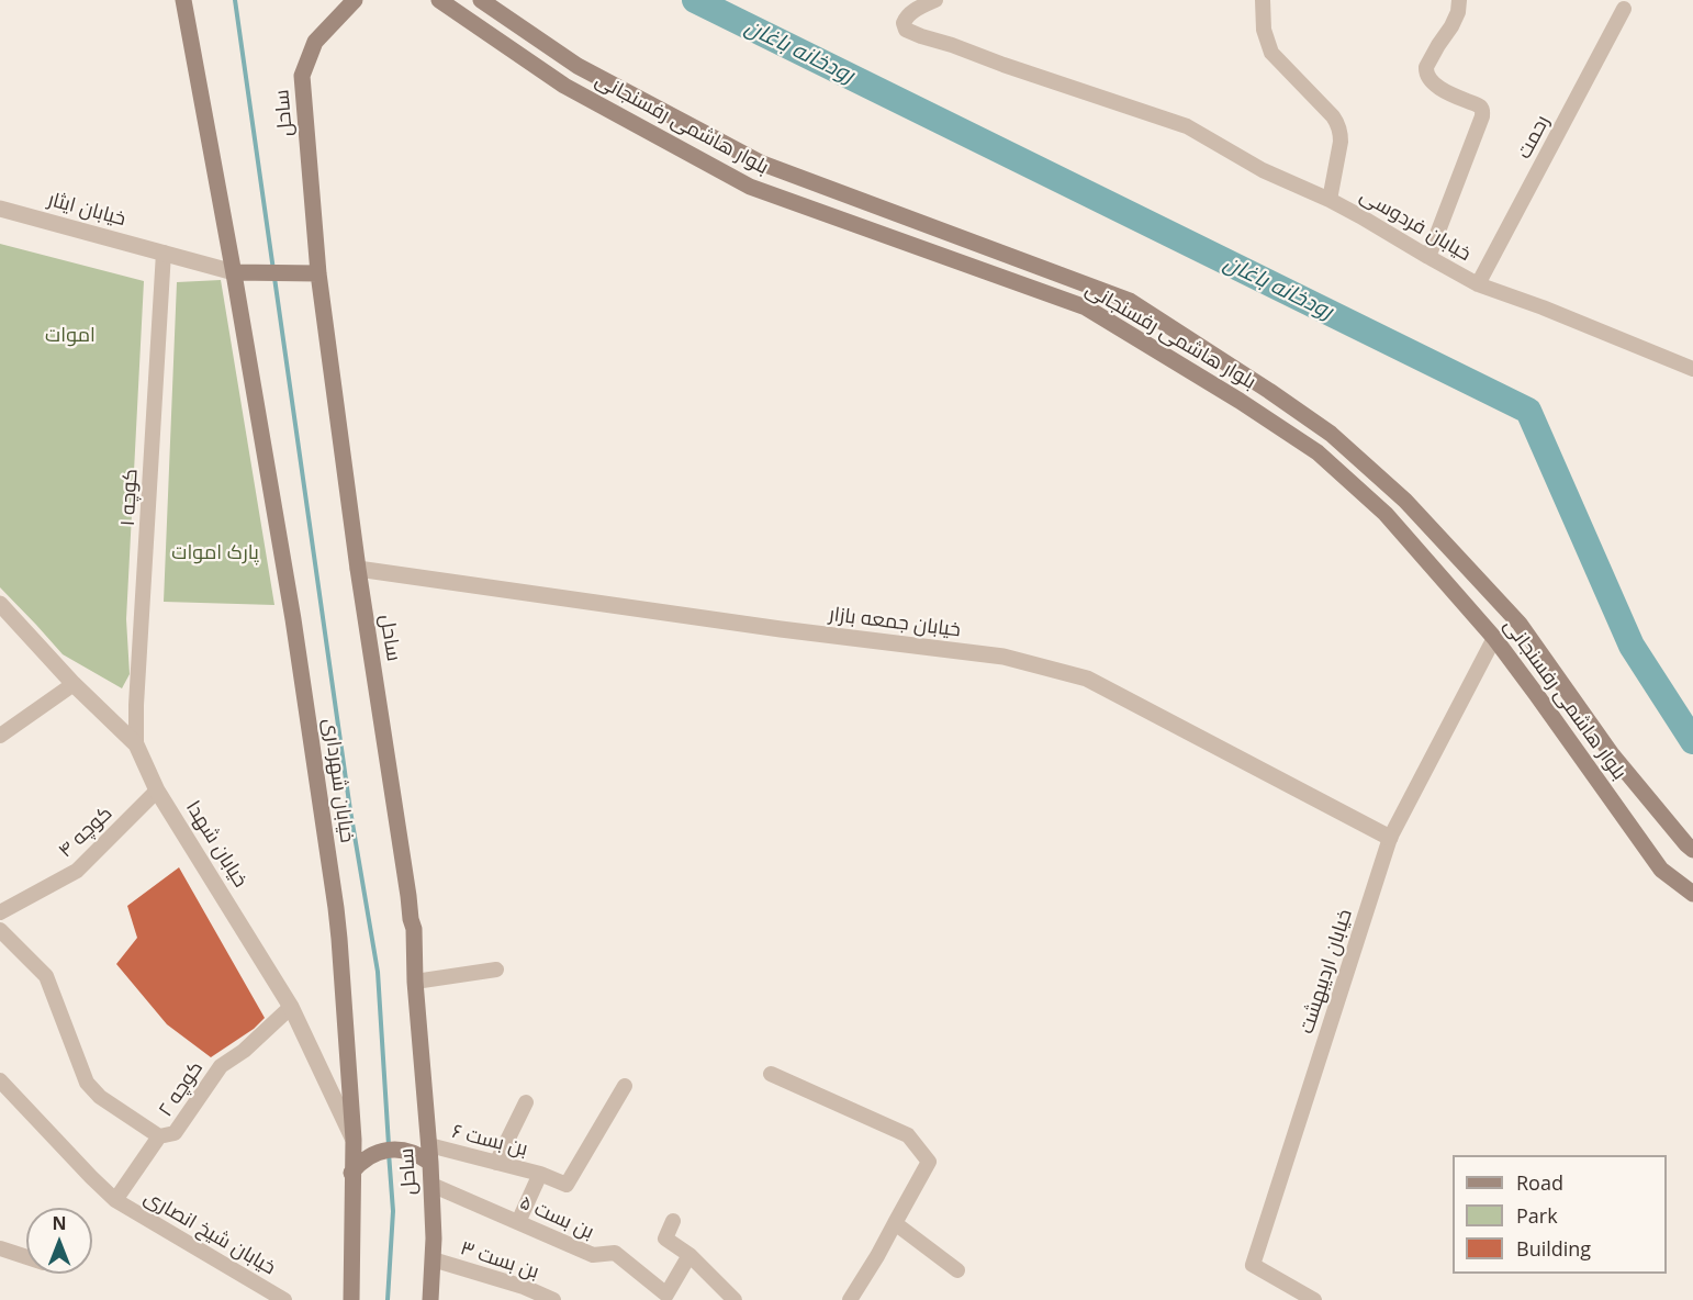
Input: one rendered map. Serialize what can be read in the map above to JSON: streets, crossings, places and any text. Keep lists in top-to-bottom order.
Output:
{
  "streets": {
    "main road": ["ساحل", "بلوار هاشمی رفسنجانی", "خیابان شهرداری"],
    "street": [
      "رحمت",
      "خیابان ایثار",
      "خیابان فردوسی",
      "کوچه ۱",
      "خیابان جمعه بازار",
      "کوچه ۴",
      "خیابان شهدا",
      "خیابان اردیبهشت",
      "کوچه ۲",
      "بن بست ۶",
      "بن بست ۵",
      "خیابان شیخ انصاری",
      "بن بست ۳"
    ]
  },
  "crossings": [
    ["ساحل", "خیابان جمعه بازار"],
    ["ساحل", "بن بست ۶"],
    ["ساحل", "بن بست ۵"],
    ["ساحل", "بن بست ۳"],
    ["بلوار هاشمی رفسنجانی", "خیابان اردیبهشت"],
    ["رحمت", "خیابان فردوسی"],
    ["خیابان ایثار", "کوچه ۱"],
    ["خیابان ایثار", "خیابان شهرداری"],
    ["کوچه ۱", "خیابان شهدا"],
    ["خیابان جمعه بازار", "خیابان اردیبهشت"],
    ["خیابان شهرداری", "خیابان شهدا"],
    ["کوچه ۴", "خیابان شهدا"],
    ["خیابان شهدا", "کوچه ۲"],
    ["کوچه ۲", "خیابان شیخ انصاری"]
  ],
  "water": ["رودخانه باغان"],
  "parks": ["اموات", "پارک اموات"],
  "legend": ["Road", "Park", "Building"],
  "north": "top"
}
